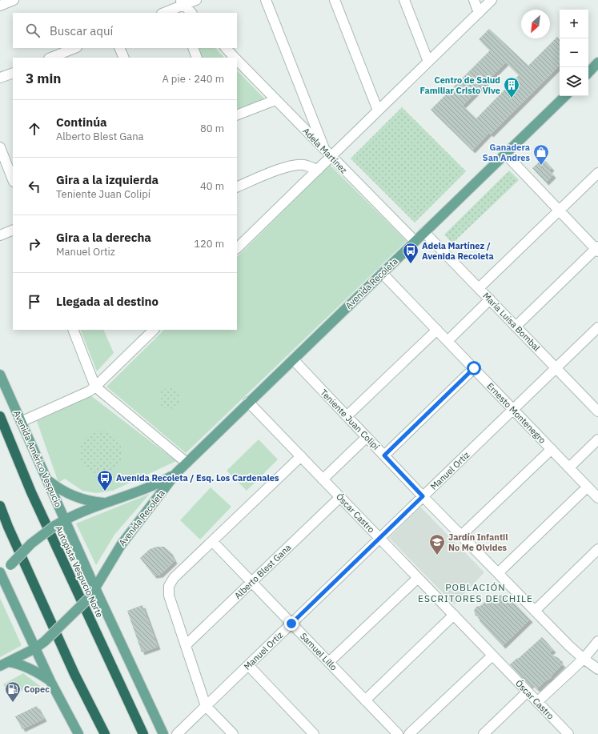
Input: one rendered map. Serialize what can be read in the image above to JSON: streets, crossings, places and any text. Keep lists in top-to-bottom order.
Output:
{
  "streets": {
    "highway": ["Autopista Vespucio Norte"],
    "main road": ["Avenida Recoleta", "Avenida Américo Vespucio"],
    "street": [
      "Adela Martínez",
      "María Luisa Bombal",
      "Ernesto Montenegro",
      "Teniente Juan Colipí",
      "Manuel Ortiz",
      "Óscar Castro",
      "Alberto Blest Gana",
      "Samuel Lillo"
    ]
  },
  "crossings": [
    ["Adela Martínez", "Avenida Recoleta"],
    ["Avenida Recoleta", "María Luisa Bombal"],
    ["Avenida Recoleta", "Ernesto Montenegro"],
    ["Avenida Recoleta", "Teniente Juan Colipí"],
    ["Avenida Recoleta", "Avenida Américo Vespucio"],
    ["Avenida Recoleta", "Óscar Castro"],
    ["María Luisa Bombal", "Manuel Ortiz"],
    ["Ernesto Montenegro", "Manuel Ortiz"],
    ["Teniente Juan Colipí", "Manuel Ortiz"],
    ["Manuel Ortiz", "Óscar Castro"],
    ["Manuel Ortiz", "Samuel Lillo"],
    ["Óscar Castro", "Alberto Blest Gana"],
    ["Alberto Blest Gana", "Samuel Lillo"]
  ],
  "districts": ["POBLACIÓN ESCRITORES DE CHILE"],
  "places": {
    "building": ["Centro de Salud Familiar Cristo Vive"],
    "shop": ["Ganadera San Andres"],
    "bus stop": ["Adela Martínez / Avenida Recoleta", "Avenida Recoleta / Esq. Los Cardenales"],
    "school or university": ["Jardín Infantil No Me Olvides"],
    "fuel station": ["Copec"]
  },
  "north": "bottom left",
  "page": {
    "map_buttons": ["+", "−"],
    "search": "Buscar aquí",
    "heading": ["3 min", "A pie · 240 m"],
    "list": [
      ["Continúa", "Alberto Blest Gana", "80 m"],
      ["Gira a la izquierda", "Teniente Juan Colipí", "40 m"],
      ["Gira a la derecha", "Manuel Ortiz", "120 m"],
      "Llegada al destino"
    ]
  }
}
